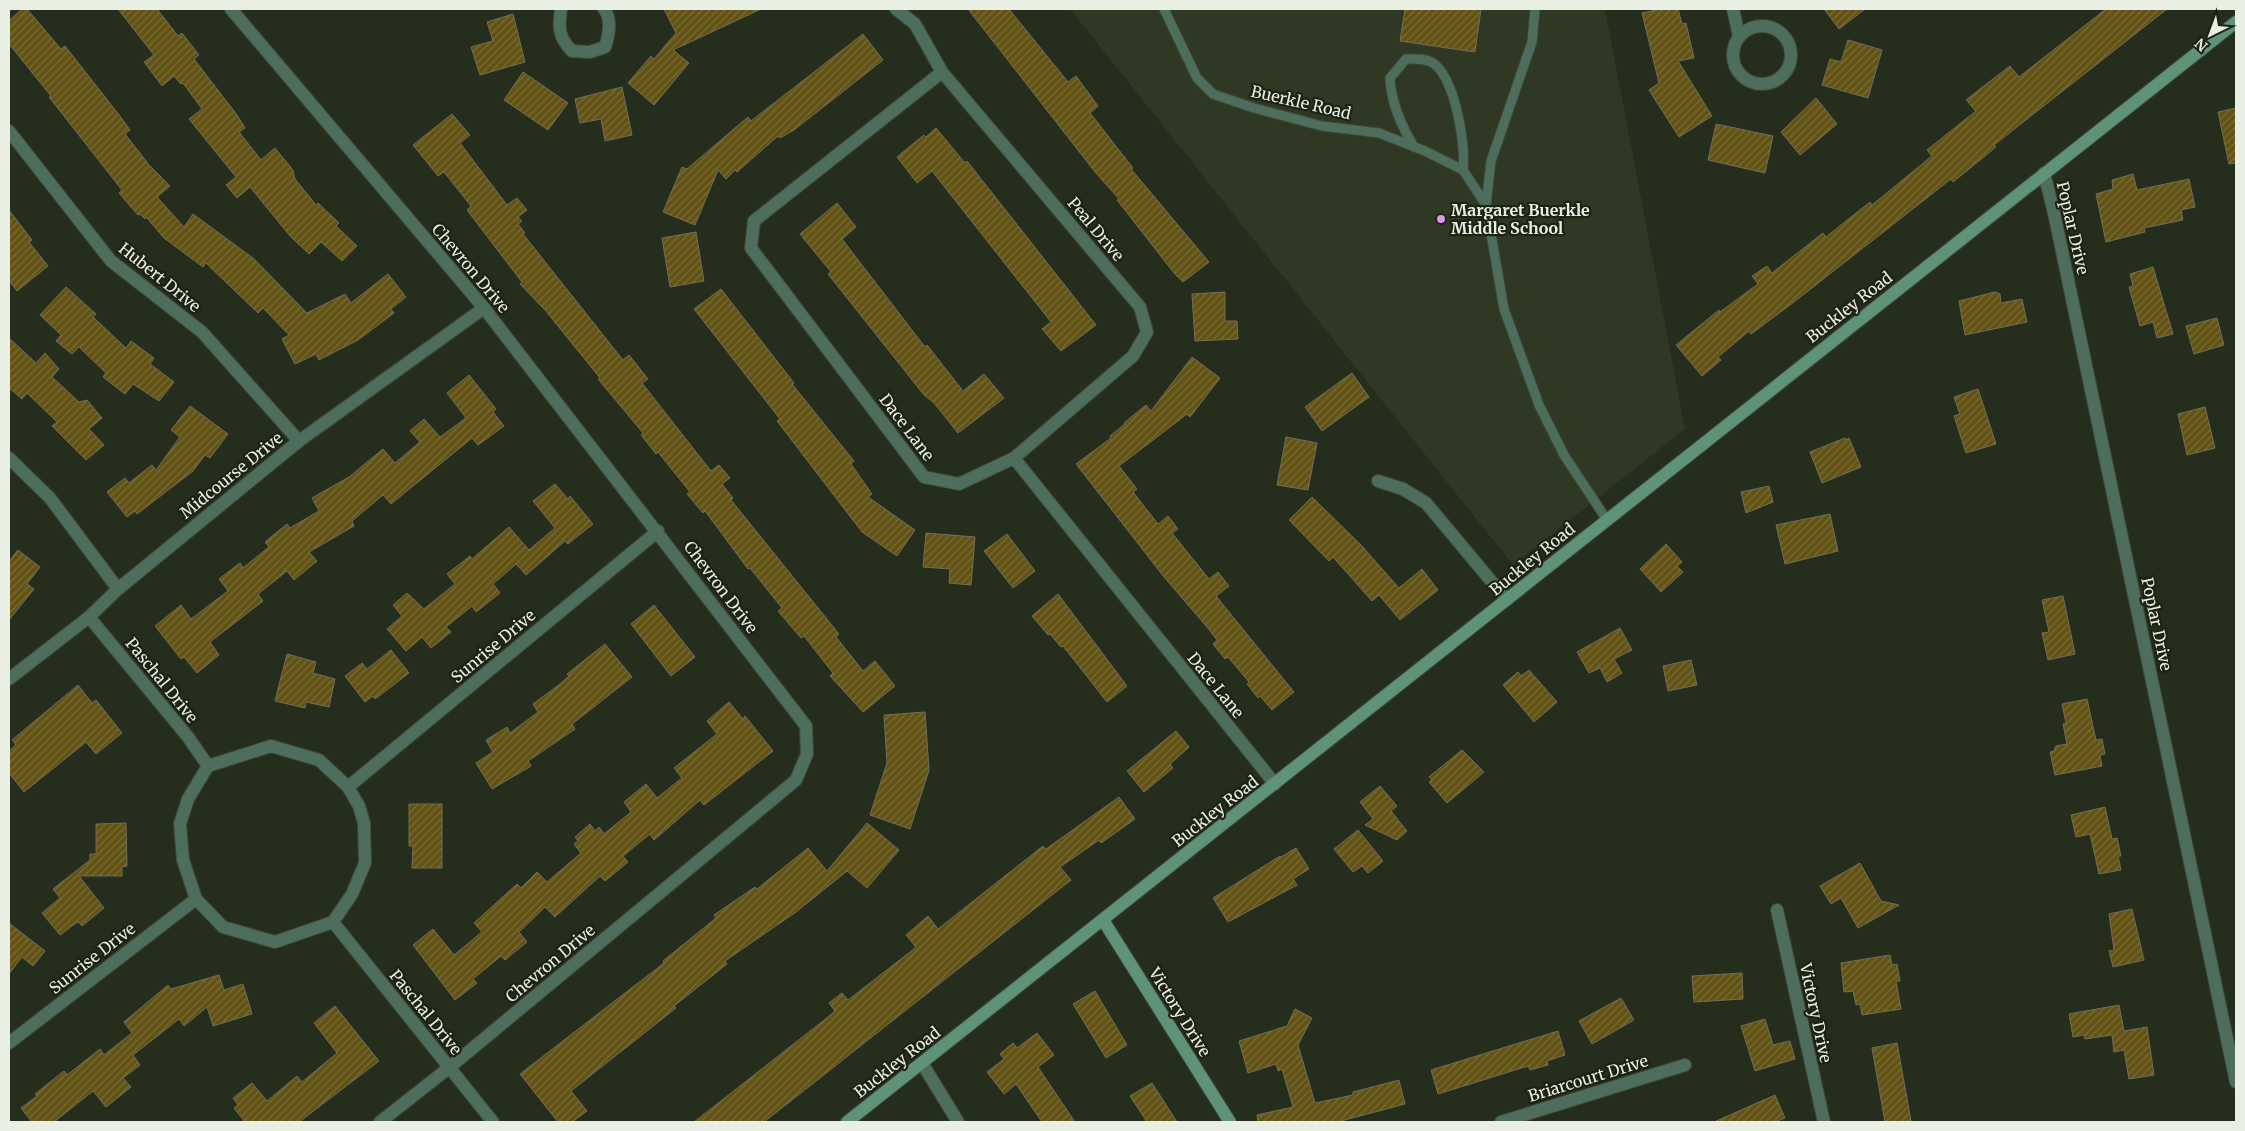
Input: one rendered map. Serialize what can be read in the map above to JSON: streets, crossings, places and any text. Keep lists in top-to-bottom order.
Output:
{
  "streets": {
    "street": [
      "Poplar Drive",
      "Peal Drive",
      "Chevron Drive",
      "Hubert Drive",
      "Buckley Road",
      "Dace Lane",
      "Midcourse Drive",
      "Sunrise Drive",
      "Paschal Drive",
      "Victory Drive",
      "Briarcourt Drive"
    ],
    "lane": ["Buerkle Road"]
  },
  "crossings": [
    ["Poplar Drive", "Buckley Road"],
    ["Peal Drive", "Dace Lane"],
    ["Chevron Drive", "Midcourse Drive"],
    ["Chevron Drive", "Sunrise Drive"],
    ["Chevron Drive", "Paschal Drive"],
    ["Hubert Drive", "Midcourse Drive"],
    ["Buckley Road", "Dace Lane"],
    ["Buckley Road", "Victory Drive"],
    ["Midcourse Drive", "Paschal Drive"]
  ],
  "places": ["Margaret Buerkle Middle School"],
  "north": "bottom left"
}
